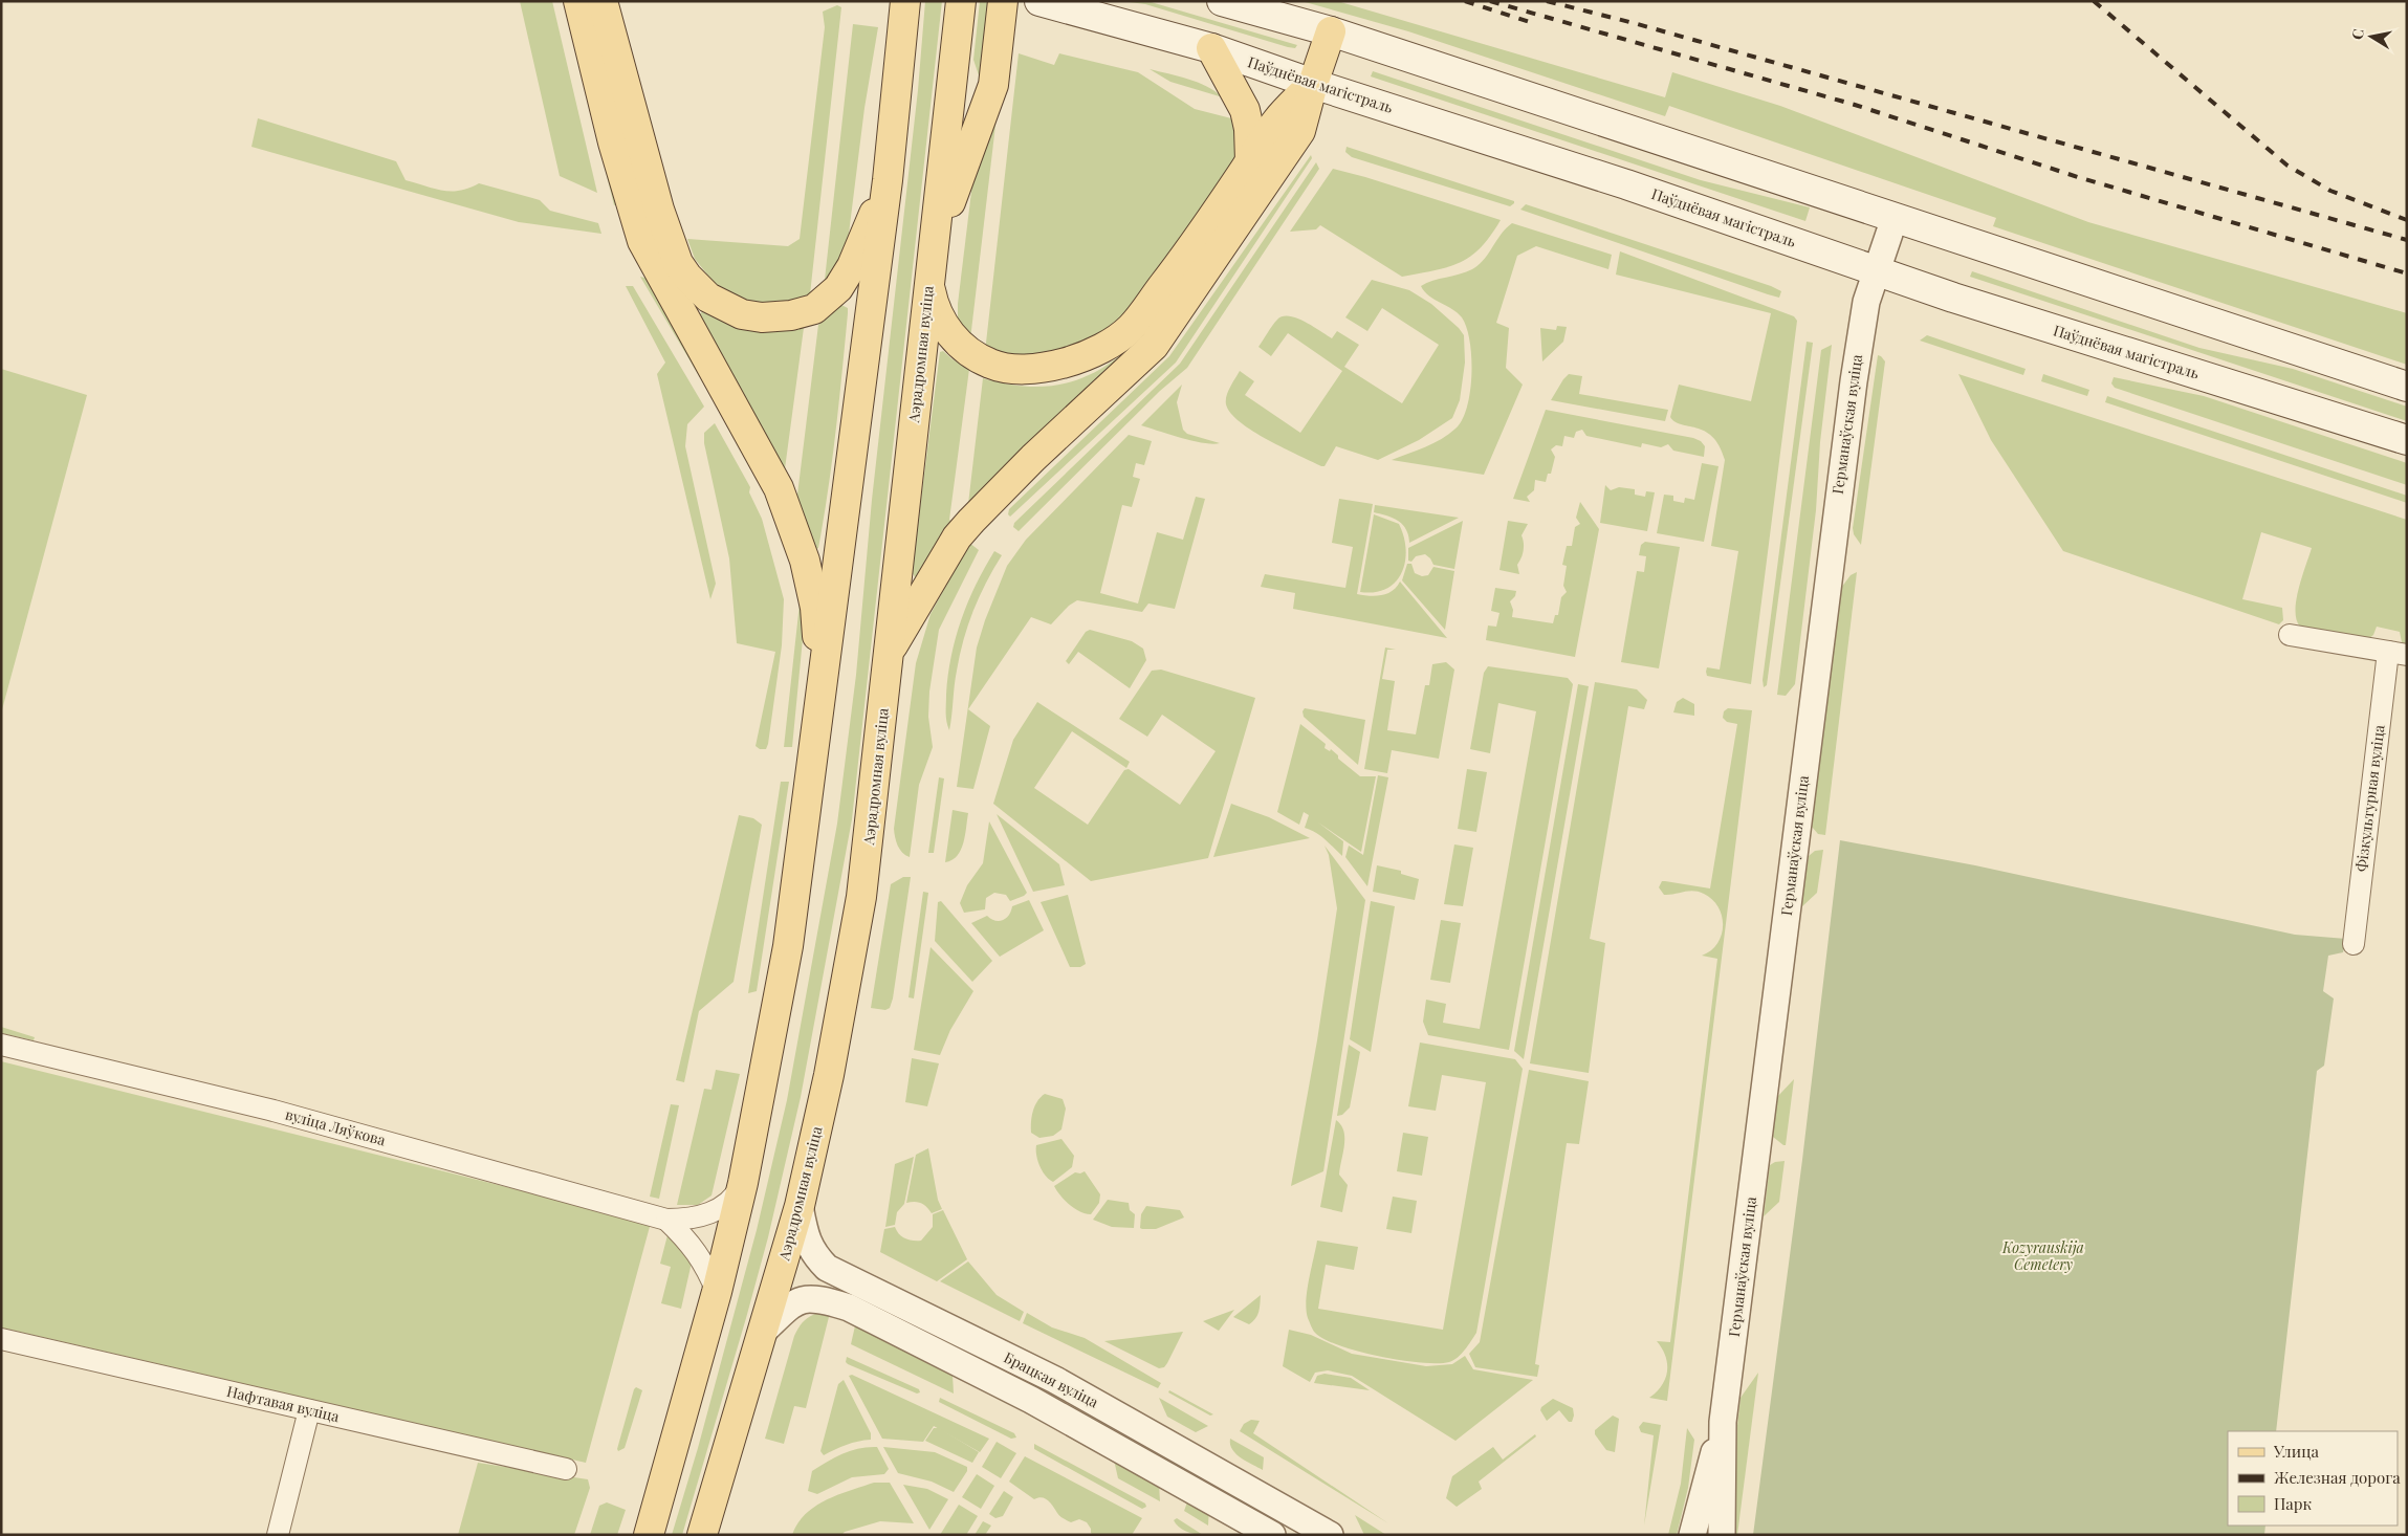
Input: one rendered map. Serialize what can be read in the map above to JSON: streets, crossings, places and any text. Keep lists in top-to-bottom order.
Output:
{
  "streets": {
    "main road": ["Паўднёвая магістраль", "Аэрадромная вуліца"],
    "street": [
      "Германаўская вуліца",
      "Фізкультурная вуліца",
      "вуліца Ляўкова",
      "Брацкая вуліца",
      "Нафтавая вуліца"
    ]
  },
  "crossings": [
    ["Паўднёвая магістраль", "Германаўская вуліца"],
    ["Аэрадромная вуліца", "Брацкая вуліца"]
  ],
  "parks": ["Kozyrauskija Cemetery"],
  "legend": ["Улица", "Железная дорога", "Парк"],
  "north": "left"
}
